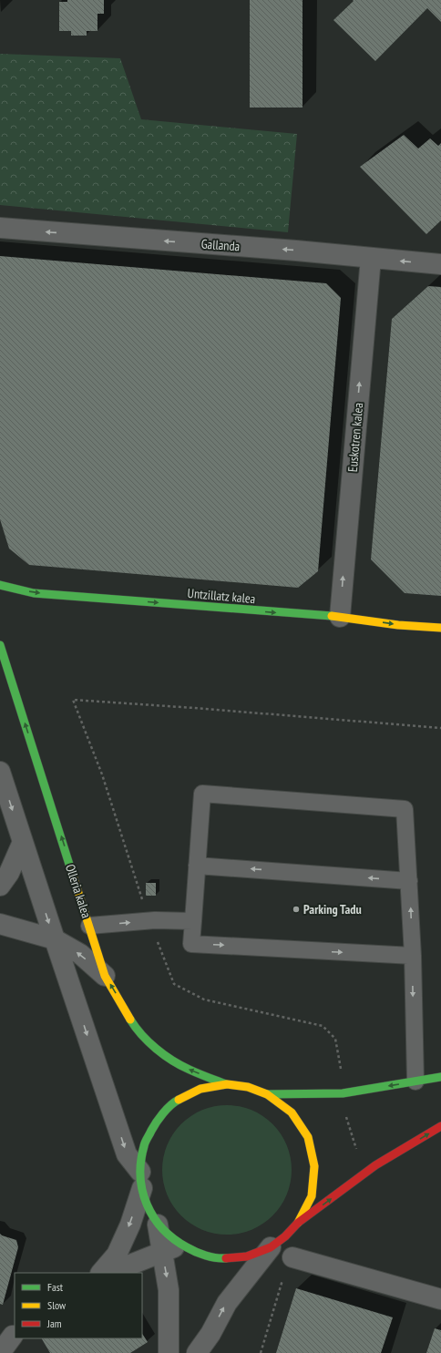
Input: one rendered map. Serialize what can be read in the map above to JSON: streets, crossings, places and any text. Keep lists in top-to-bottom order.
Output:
{
  "streets": {
    "street": [
      "Gallanda",
      "Euskotren kalea",
      "Untzillatz kalea",
      "Olleria kalea"
    ]
  },
  "crossings": [
    ["Gallanda", "Euskotren kalea"],
    ["Euskotren kalea", "Untzillatz kalea"]
  ],
  "one_way": ["Gallanda", "Euskotren kalea", "Untzillatz kalea"],
  "places": ["Parking Tadu"],
  "legend": ["Fast", "Slow", "Jam"]
}
